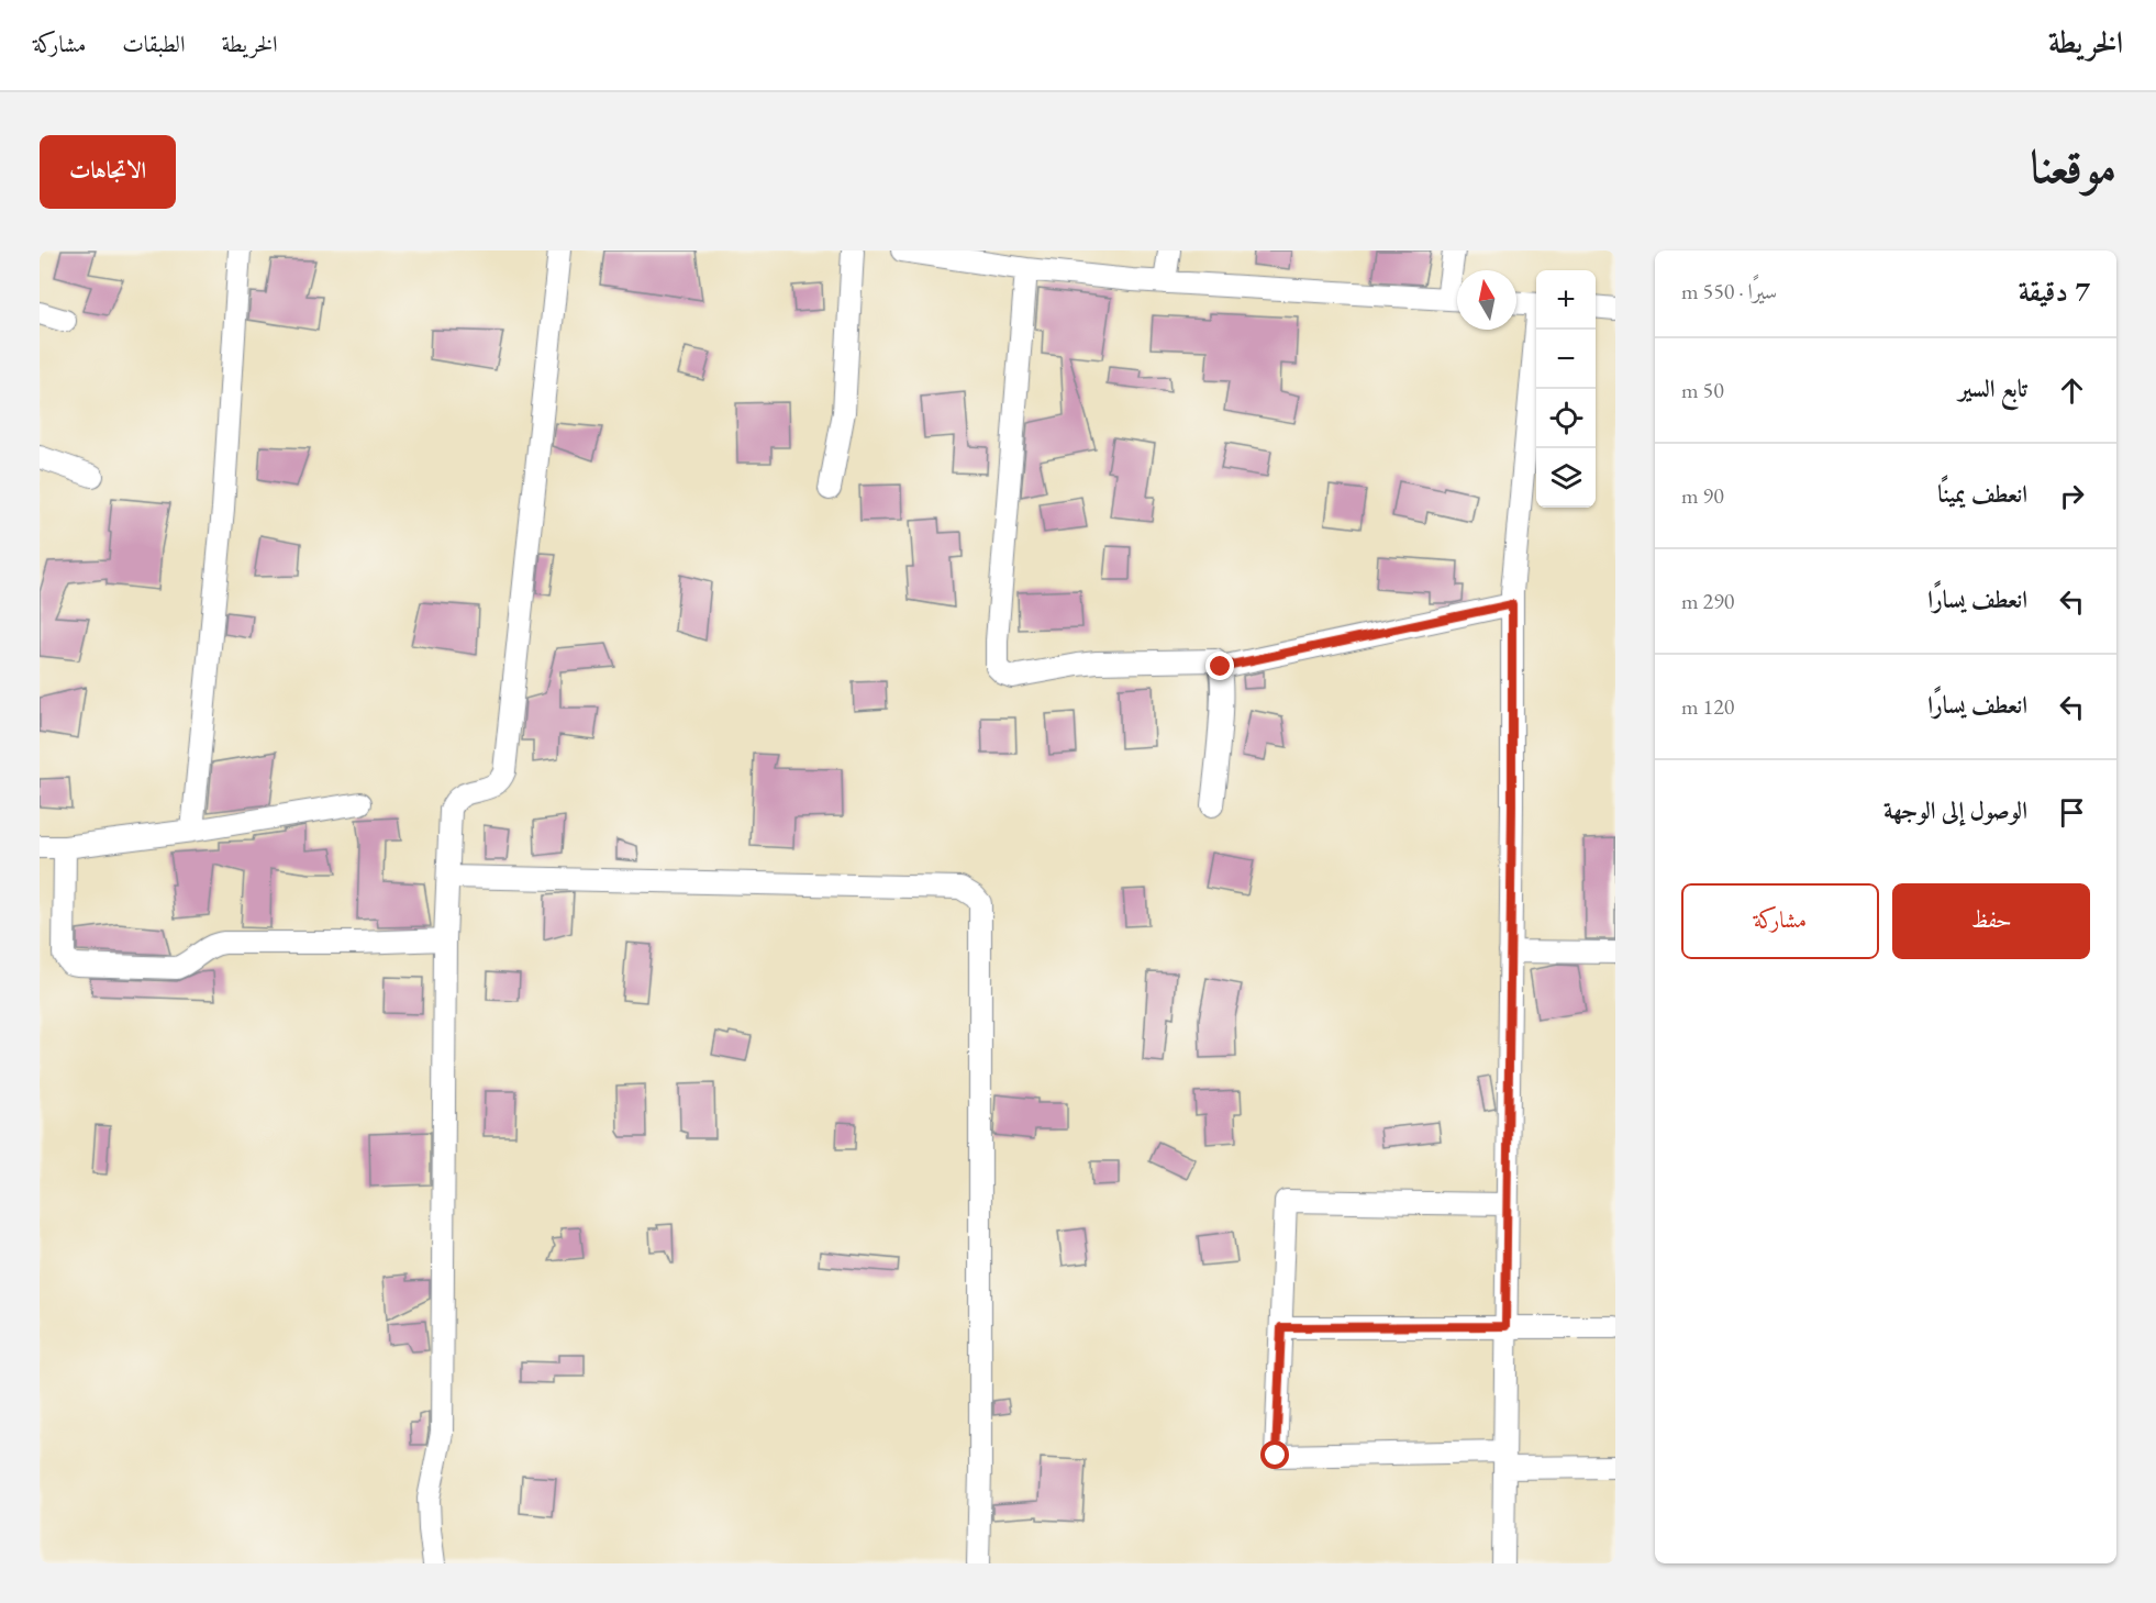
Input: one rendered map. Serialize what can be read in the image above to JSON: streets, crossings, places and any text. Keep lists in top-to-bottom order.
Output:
{
  "north": "top",
  "page": {
    "header": "الخريطة",
    "nav": ["الخريطة", "الطبقات", "مشاركة"],
    "title": "موقعنا",
    "buttons": [
      "الاتجاهات",
      ["حفظ", "مشاركة"]
    ],
    "heading": ["7 دقيقة", "سيرًا · 550 m"],
    "map_buttons": ["+", "−"],
    "list": [
      ["تابع السير", "50 m"],
      ["انعطف يمينًا", "90 m"],
      ["انعطف يسارًا", "290 m"],
      ["انعطف يسارًا", "120 m"],
      "الوصول إلى الوجهة"
    ]
  }
}
